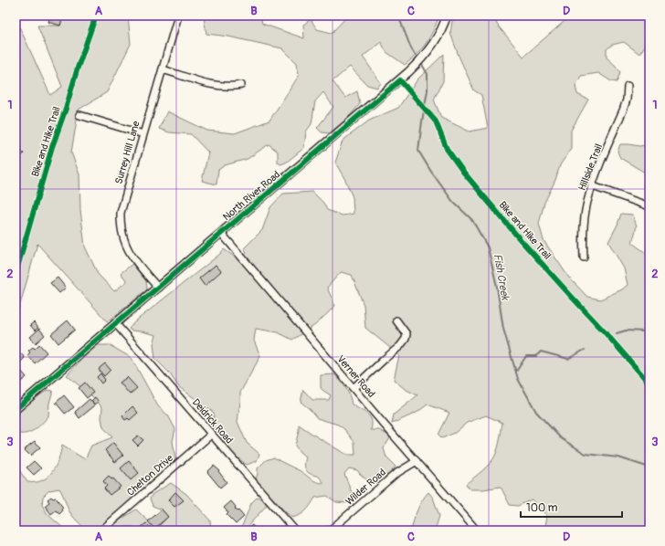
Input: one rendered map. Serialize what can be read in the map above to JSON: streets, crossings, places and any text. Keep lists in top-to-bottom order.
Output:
{
  "streets": {
    "street": [
      "Surrey Hill Lane",
      "Hillside Trail",
      "North River Road",
      "Verner Road",
      "Deidrick Road",
      "Chelton Drive",
      "Wilder Road"
    ],
    "cycle path": ["Bike and Hike Trail"]
  },
  "crossings": [
    ["Surrey Hill Lane", "North River Road"],
    ["North River Road", "Verner Road"],
    ["North River Road", "Deidrick Road"],
    ["Verner Road", "Wilder Road"],
    ["Deidrick Road", "Chelton Drive"]
  ],
  "water": ["Fish Creek"],
  "scale_bar": "100 m",
  "grid": {
    "columns": [
      "A",
      "B",
      "C",
      "D"
    ],
    "rows": ["1", "2", "3"]
  }
}
